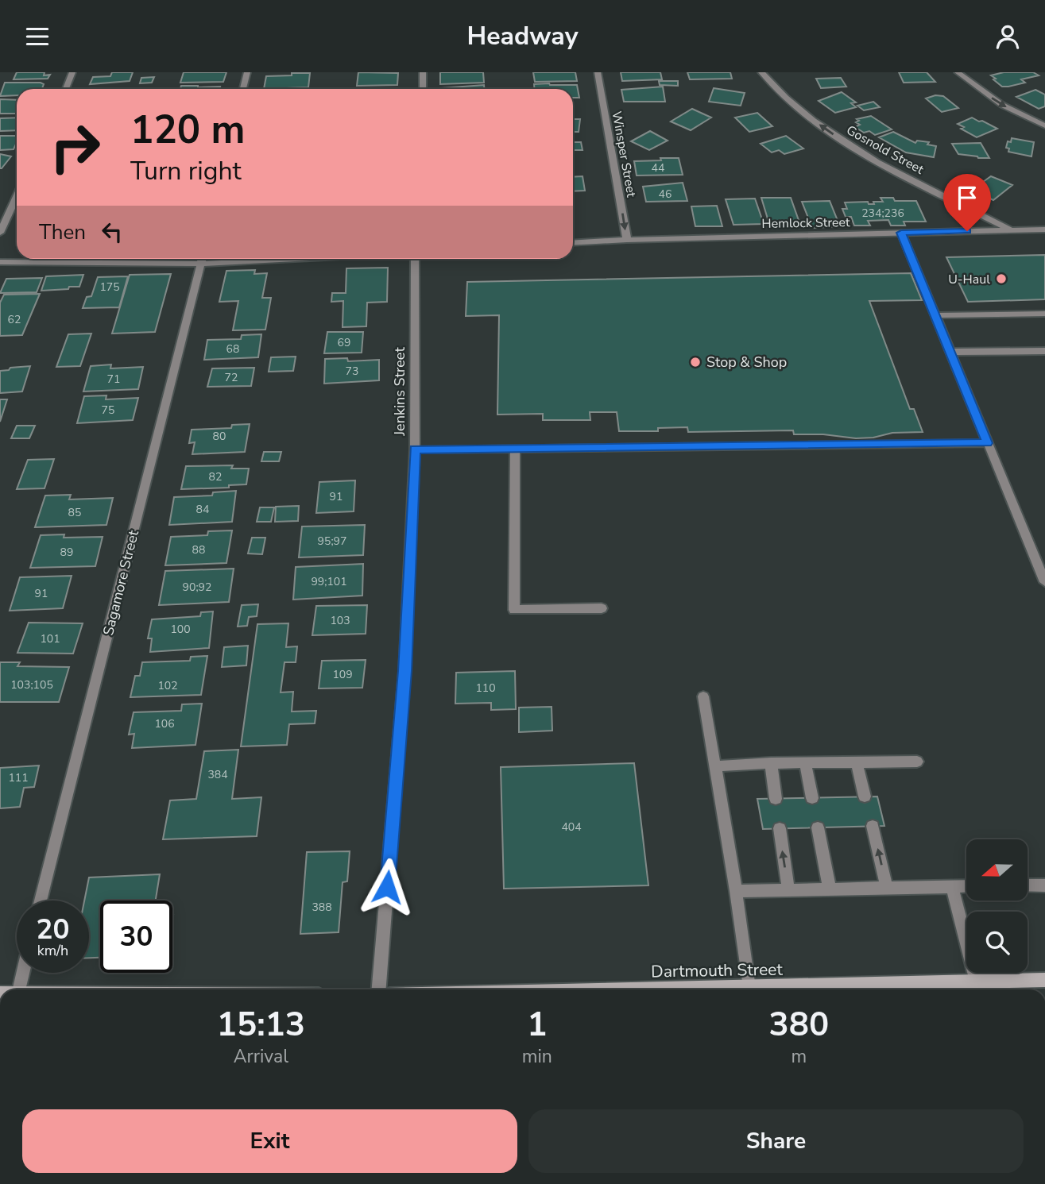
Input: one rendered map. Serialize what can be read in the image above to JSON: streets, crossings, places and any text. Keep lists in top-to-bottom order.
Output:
{
  "streets": {
    "main road": ["Dartmouth Street"],
    "street": [
      "Gosnold Street",
      "Winsper Street",
      "Hemlock Street",
      "Jenkins Street",
      "Sagamore Street"
    ]
  },
  "crossings": [
    ["Gosnold Street", "Hemlock Street"],
    ["Winsper Street", "Hemlock Street"]
  ],
  "one_way": ["Gosnold Street", "Winsper Street"],
  "places": ["U-Haul", "Stop & Shop"],
  "house_numbers": [
    "44",
    "46",
    "234;236",
    "175",
    "62",
    "69",
    "68",
    "73",
    "72",
    "71",
    "75",
    "80",
    "82",
    "91",
    "84",
    "85",
    "95;97",
    "88",
    "89",
    "99;101",
    "90;92",
    "91",
    "103",
    "100",
    "101",
    "109",
    "103;105",
    "102",
    "110",
    "106",
    "384",
    "111",
    "404",
    "388"
  ],
  "north": "left",
  "page": {
    "header": "Headway",
    "turn": ["120 m", "Turn right"],
    "then": "Then",
    "speed": "20 km/h",
    "limit": "30",
    "eta": [
      "15:13",
      "Arrival",
      "1",
      "min",
      "380",
      "m"
    ],
    "buttons": ["Exit", "Share"]
  }
}
